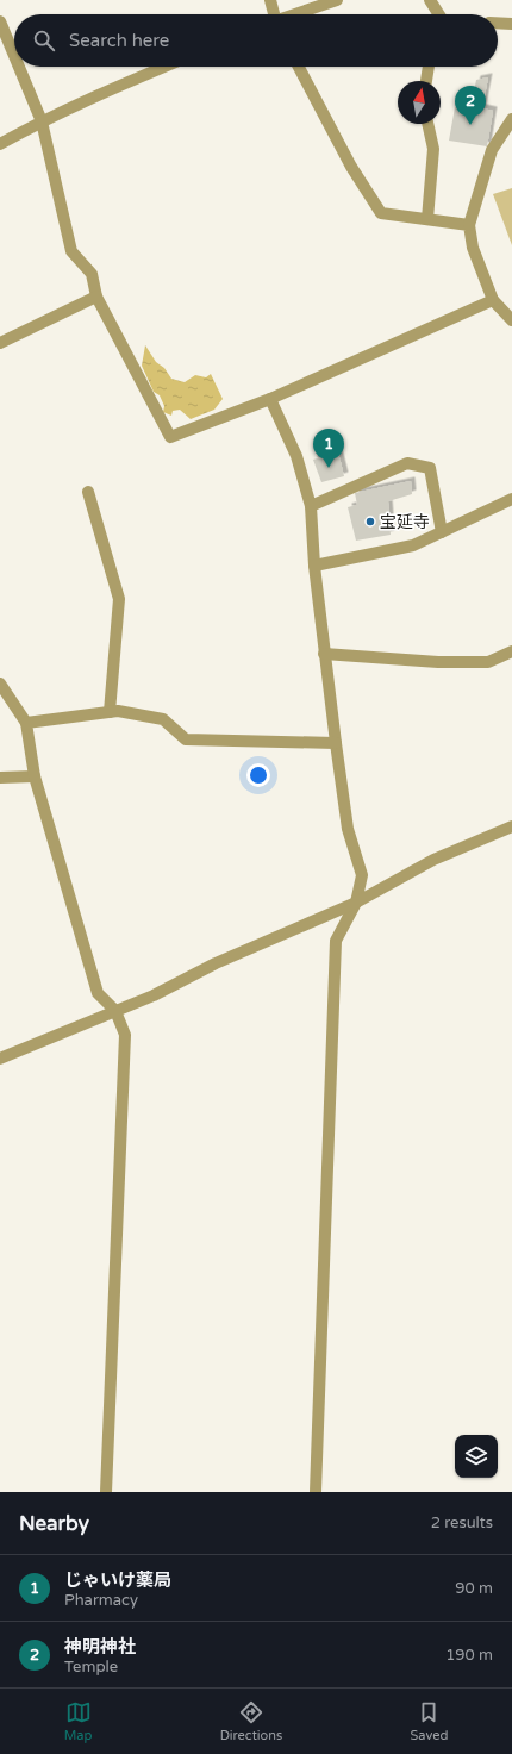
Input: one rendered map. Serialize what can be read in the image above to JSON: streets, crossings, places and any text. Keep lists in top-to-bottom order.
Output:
{
  "places": ["宝延寺"],
  "north": "top",
  "page": {
    "search": "Search here",
    "pins": ["2", "1"],
    "heading": ["Nearby", "2 results"],
    "list": [
      {
        "mark": "1",
        "name": "じゃいけ薬局",
        "note": "Pharmacy",
        "value": "90 m"
      },
      {
        "mark": "2",
        "name": "神明神社",
        "note": "Temple",
        "value": "190 m"
      }
    ],
    "nav": ["Map", "Directions", "Saved"]
  }
}
